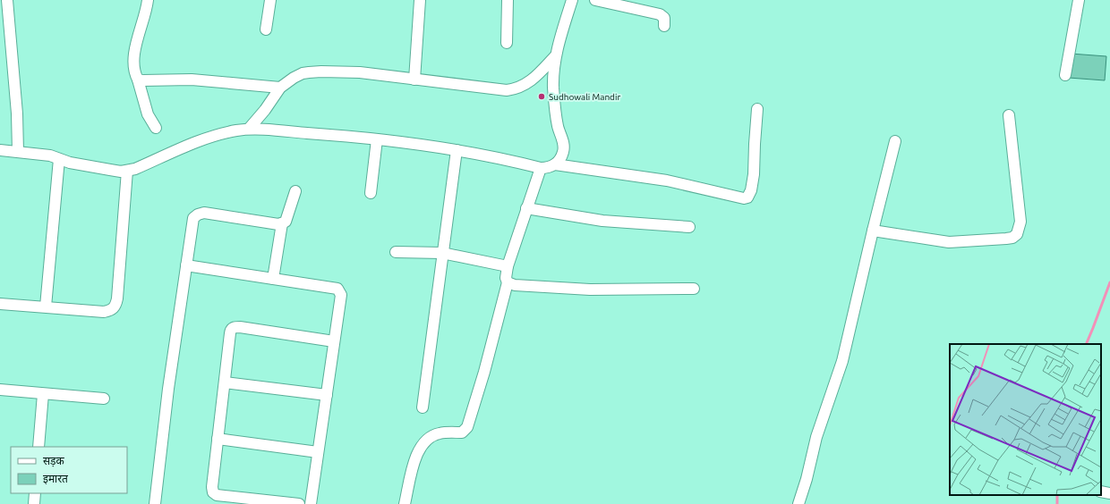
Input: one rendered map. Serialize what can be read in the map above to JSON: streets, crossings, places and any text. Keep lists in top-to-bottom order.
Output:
{
  "places": ["Sudhowali Mandir"],
  "legend": ["सड़क", "इमारत"]
}
